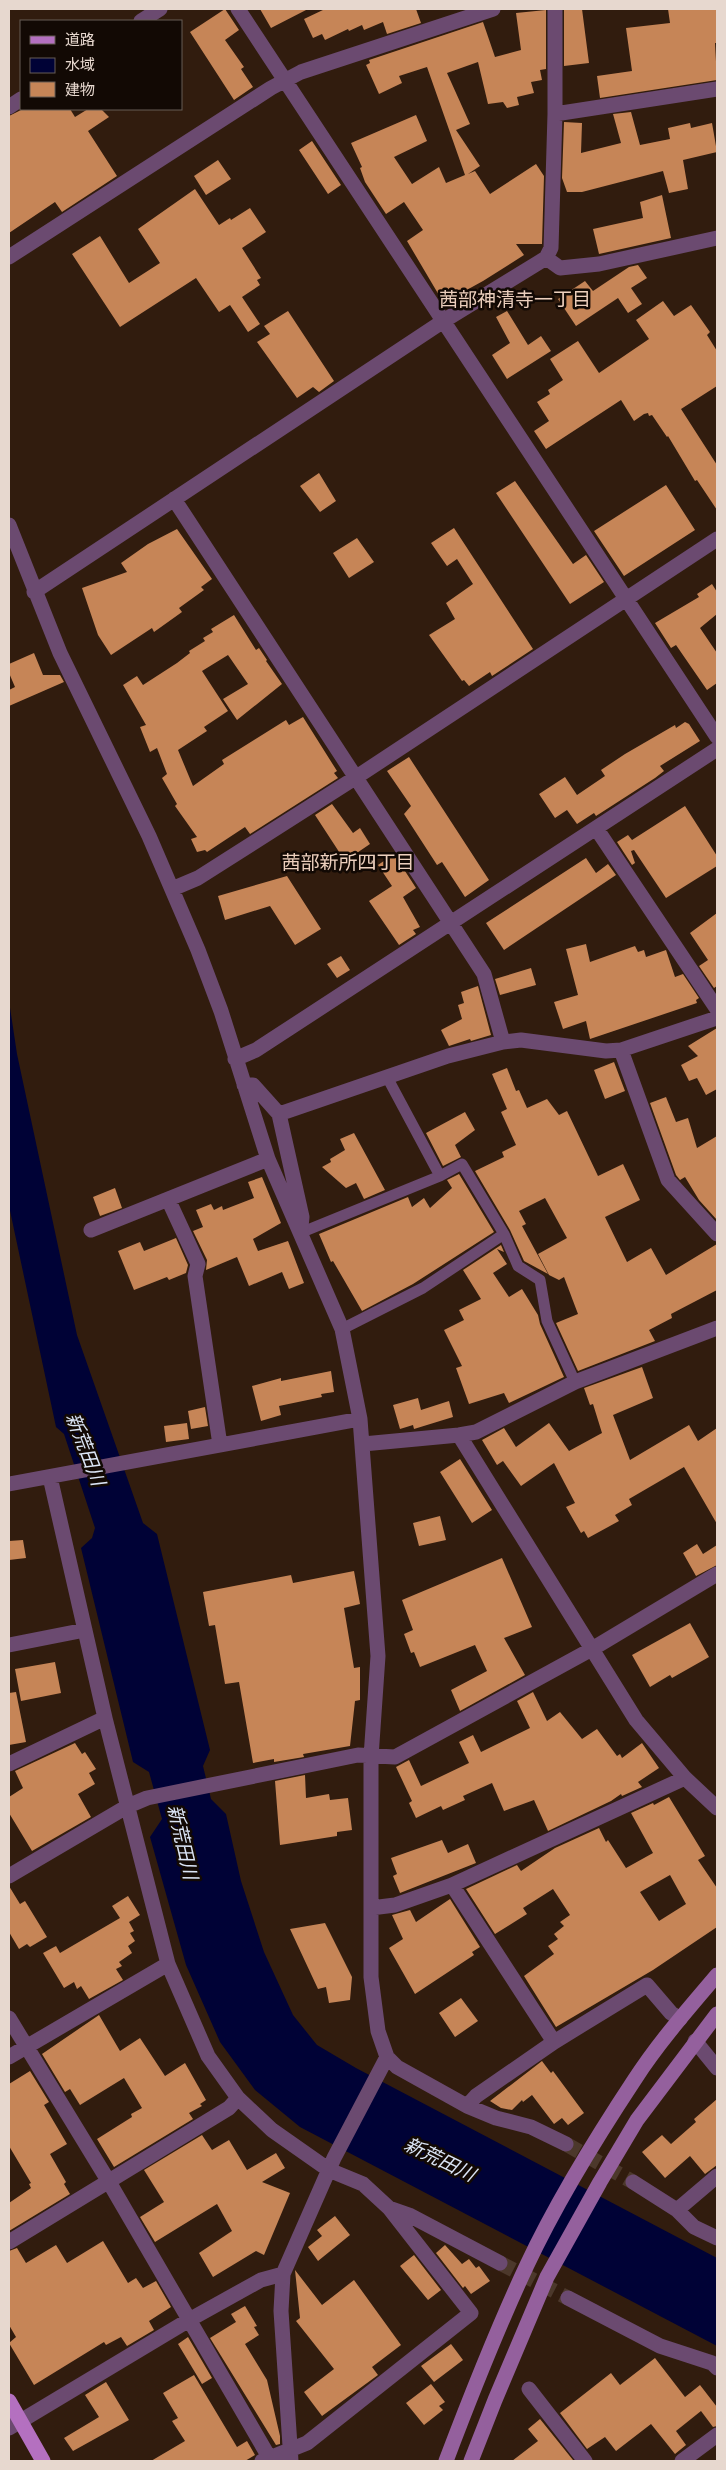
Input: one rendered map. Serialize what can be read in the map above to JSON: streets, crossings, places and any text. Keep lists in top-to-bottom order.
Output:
{
  "districts": ["茜部神清寺一丁目", "茜部新所四丁目"],
  "water": ["新荒田川"],
  "legend": ["道路", "水域", "建物"]
}
